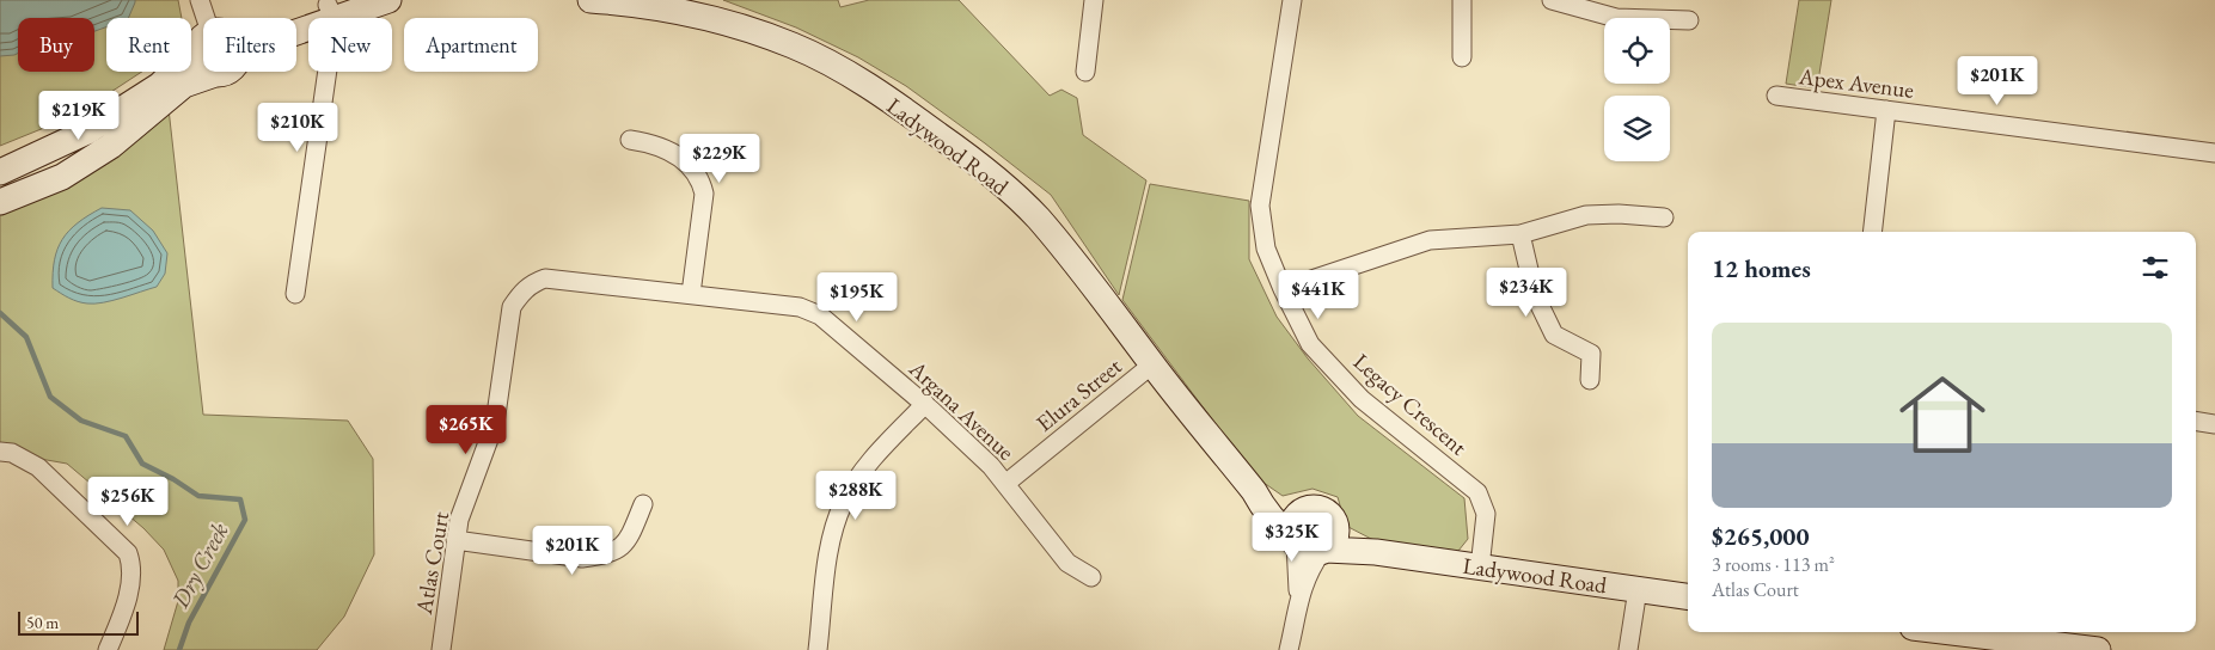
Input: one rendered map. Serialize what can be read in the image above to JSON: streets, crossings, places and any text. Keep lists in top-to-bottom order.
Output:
{
  "streets": {
    "street": [
      "Apex Avenue",
      "Ladywood Road",
      "Elura Street",
      "Legacy Crescent",
      "Argana Avenue",
      "Atlas Court"
    ]
  },
  "crossings": [
    ["Ladywood Road", "Elura Street"],
    ["Ladywood Road", "Legacy Crescent"],
    ["Elura Street", "Argana Avenue"],
    ["Argana Avenue", "Atlas Court"]
  ],
  "water": ["Dry Creek"],
  "scale_bar": "50 m",
  "page": {
    "chip": [
      "Buy",
      "Rent",
      "Filters",
      "New",
      "Apartment"
    ],
    "price": [
      "$201K",
      "$219K",
      "$210K",
      "$229K",
      "$234K",
      "$441K",
      "$195K",
      "$265K",
      "$288K",
      "$256K",
      "$325K",
      "$201K"
    ],
    "heading": "12 homes",
    "list": [
      {
        "name": "$265,000",
        "note": "3 rooms · 113 m² · Atlas Court"
      }
    ],
    "scale": "50 m"
  }
}
